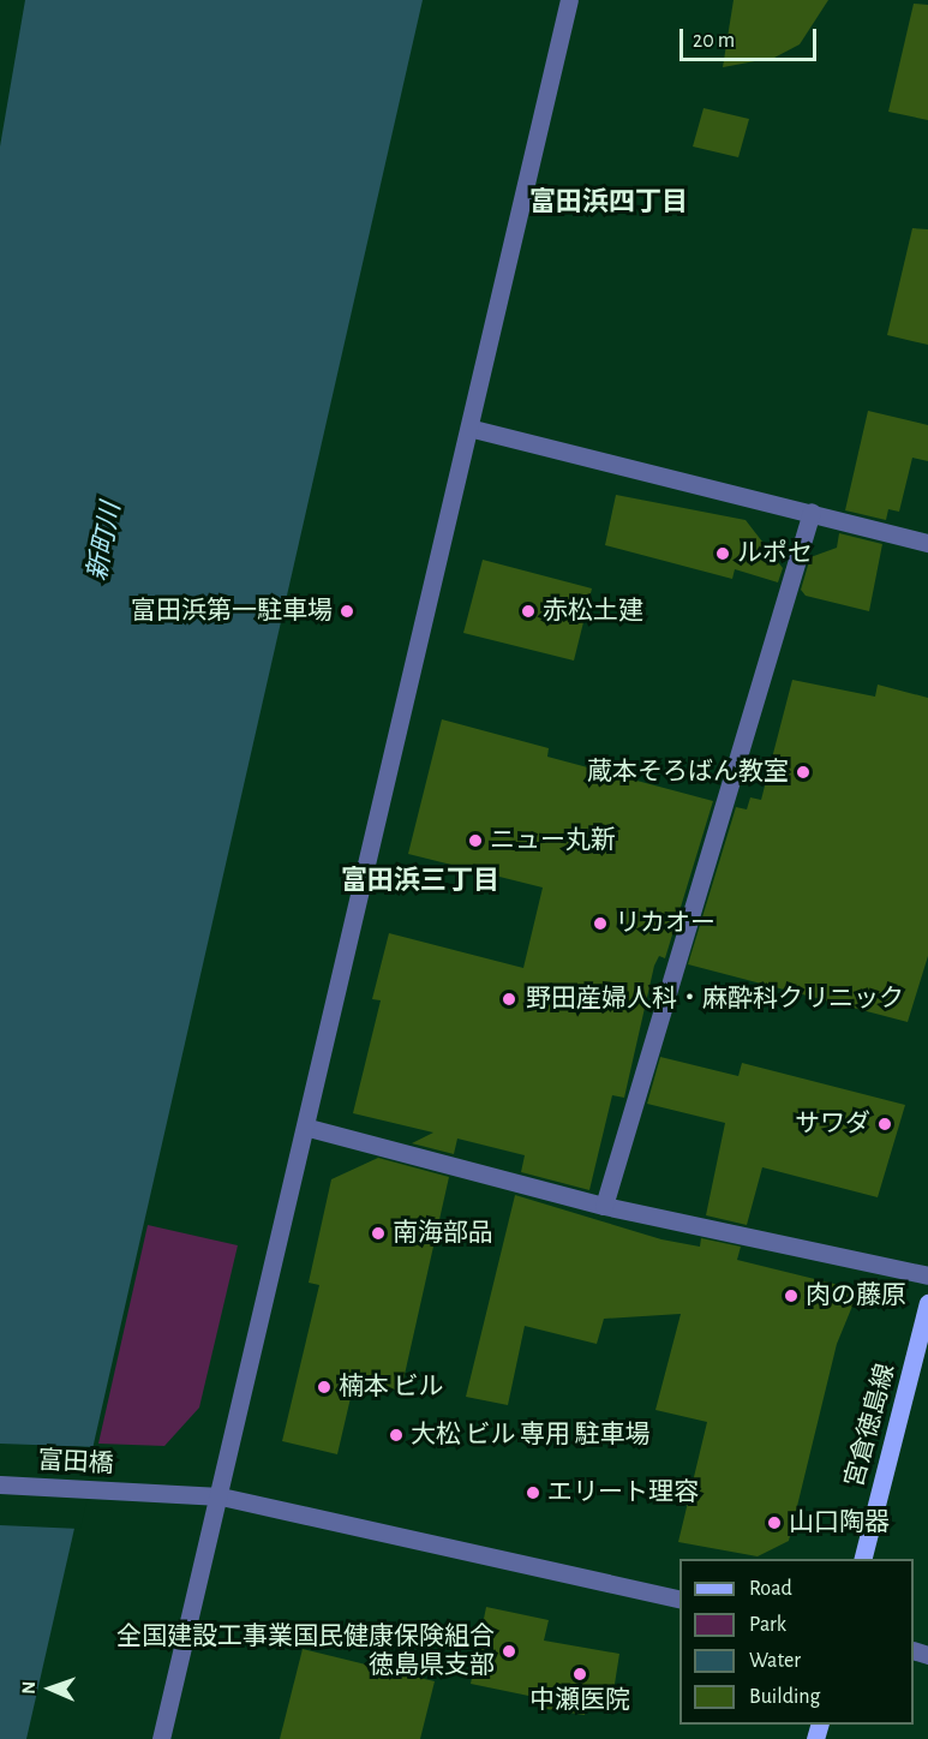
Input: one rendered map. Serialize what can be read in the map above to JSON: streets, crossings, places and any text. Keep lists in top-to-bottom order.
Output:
{
  "streets": {
    "main road": ["宮倉徳島線"],
    "street": ["富田橋"]
  },
  "districts": ["富田浜四丁目", "富田浜三丁目"],
  "water": ["新町川"],
  "places": [
    "ルポセ",
    "富田浜第一駐車場",
    "赤松土建",
    "蔵本そろばん教室",
    "ニュー丸新",
    "リカオー",
    "野田産婦人科・麻酔科クリニック",
    "サワダ",
    "南海部品",
    "肉の藤原",
    "楠本 ビル",
    "大松 ビル 専用 駐車場",
    "エリート理容",
    "山口陶器",
    "全国建設工事業国民健康保険組合 徳島県支部",
    "中瀬医院"
  ],
  "legend": [
    "Road",
    "Park",
    "Water",
    "Building"
  ],
  "scale_bar": "20 m",
  "north": "left"
}
